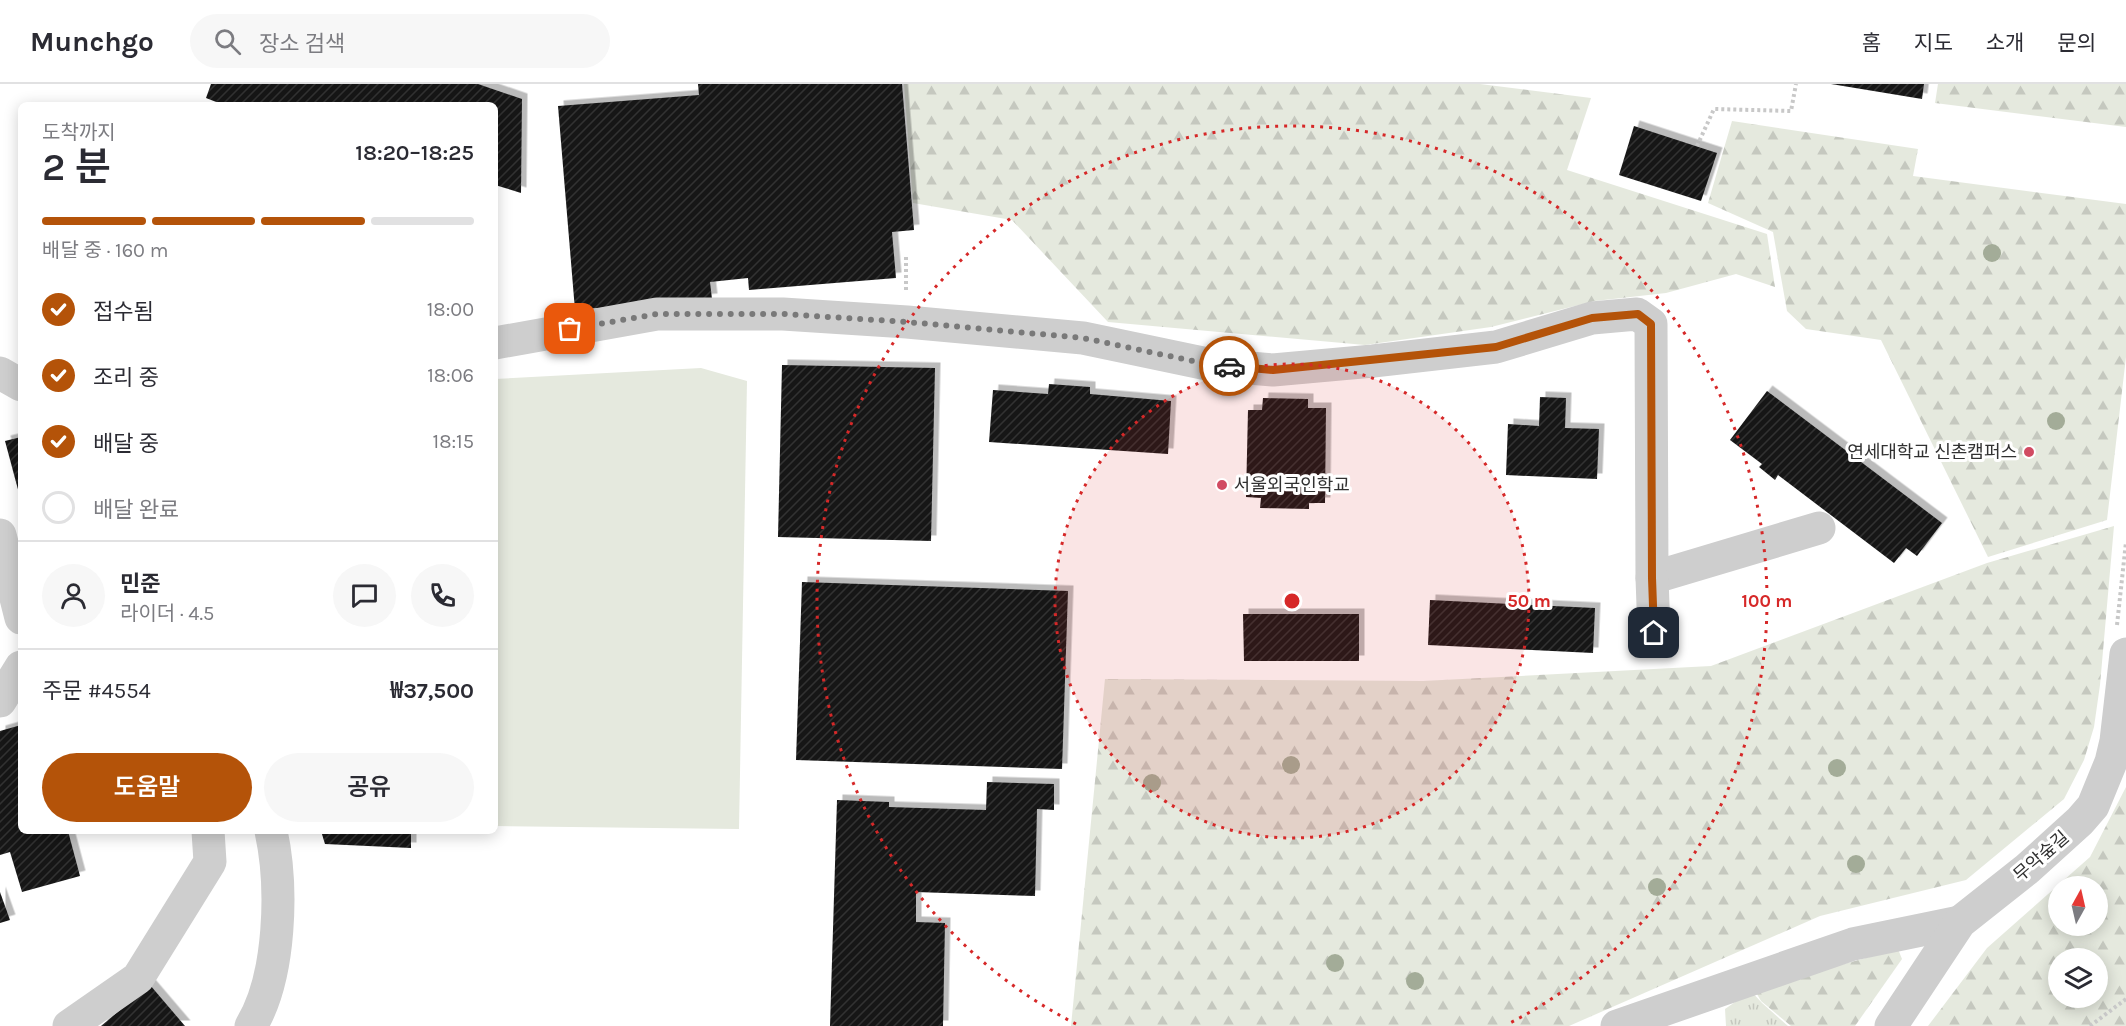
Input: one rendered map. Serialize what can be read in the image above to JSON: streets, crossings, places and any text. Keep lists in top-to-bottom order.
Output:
{
  "streets": {
    "street": ["무악숲길"]
  },
  "places": ["연세대학교 신촌캠퍼스", "서울외국인학교"],
  "north": "top",
  "page": {
    "header": "Munchgo",
    "search": "장소 검색",
    "nav": [
      "홈",
      "지도",
      "소개",
      "문의"
    ],
    "heading": ["2 분", "도착까지", "18:20–18:25"],
    "panel": [
      "민준",
      "라이더 · 4.5",
      "주문 #4554",
      "₩37,500"
    ],
    "bar": "배달 중 · 160 m",
    "list": [
      ["접수됨", "18:00"],
      ["조리 중", "18:06"],
      ["배달 중", "18:15"],
      "배달 완료"
    ],
    "buttons": ["도움말", "공유"]
  },
  "rings": ["50 m", "100 m"]
}
